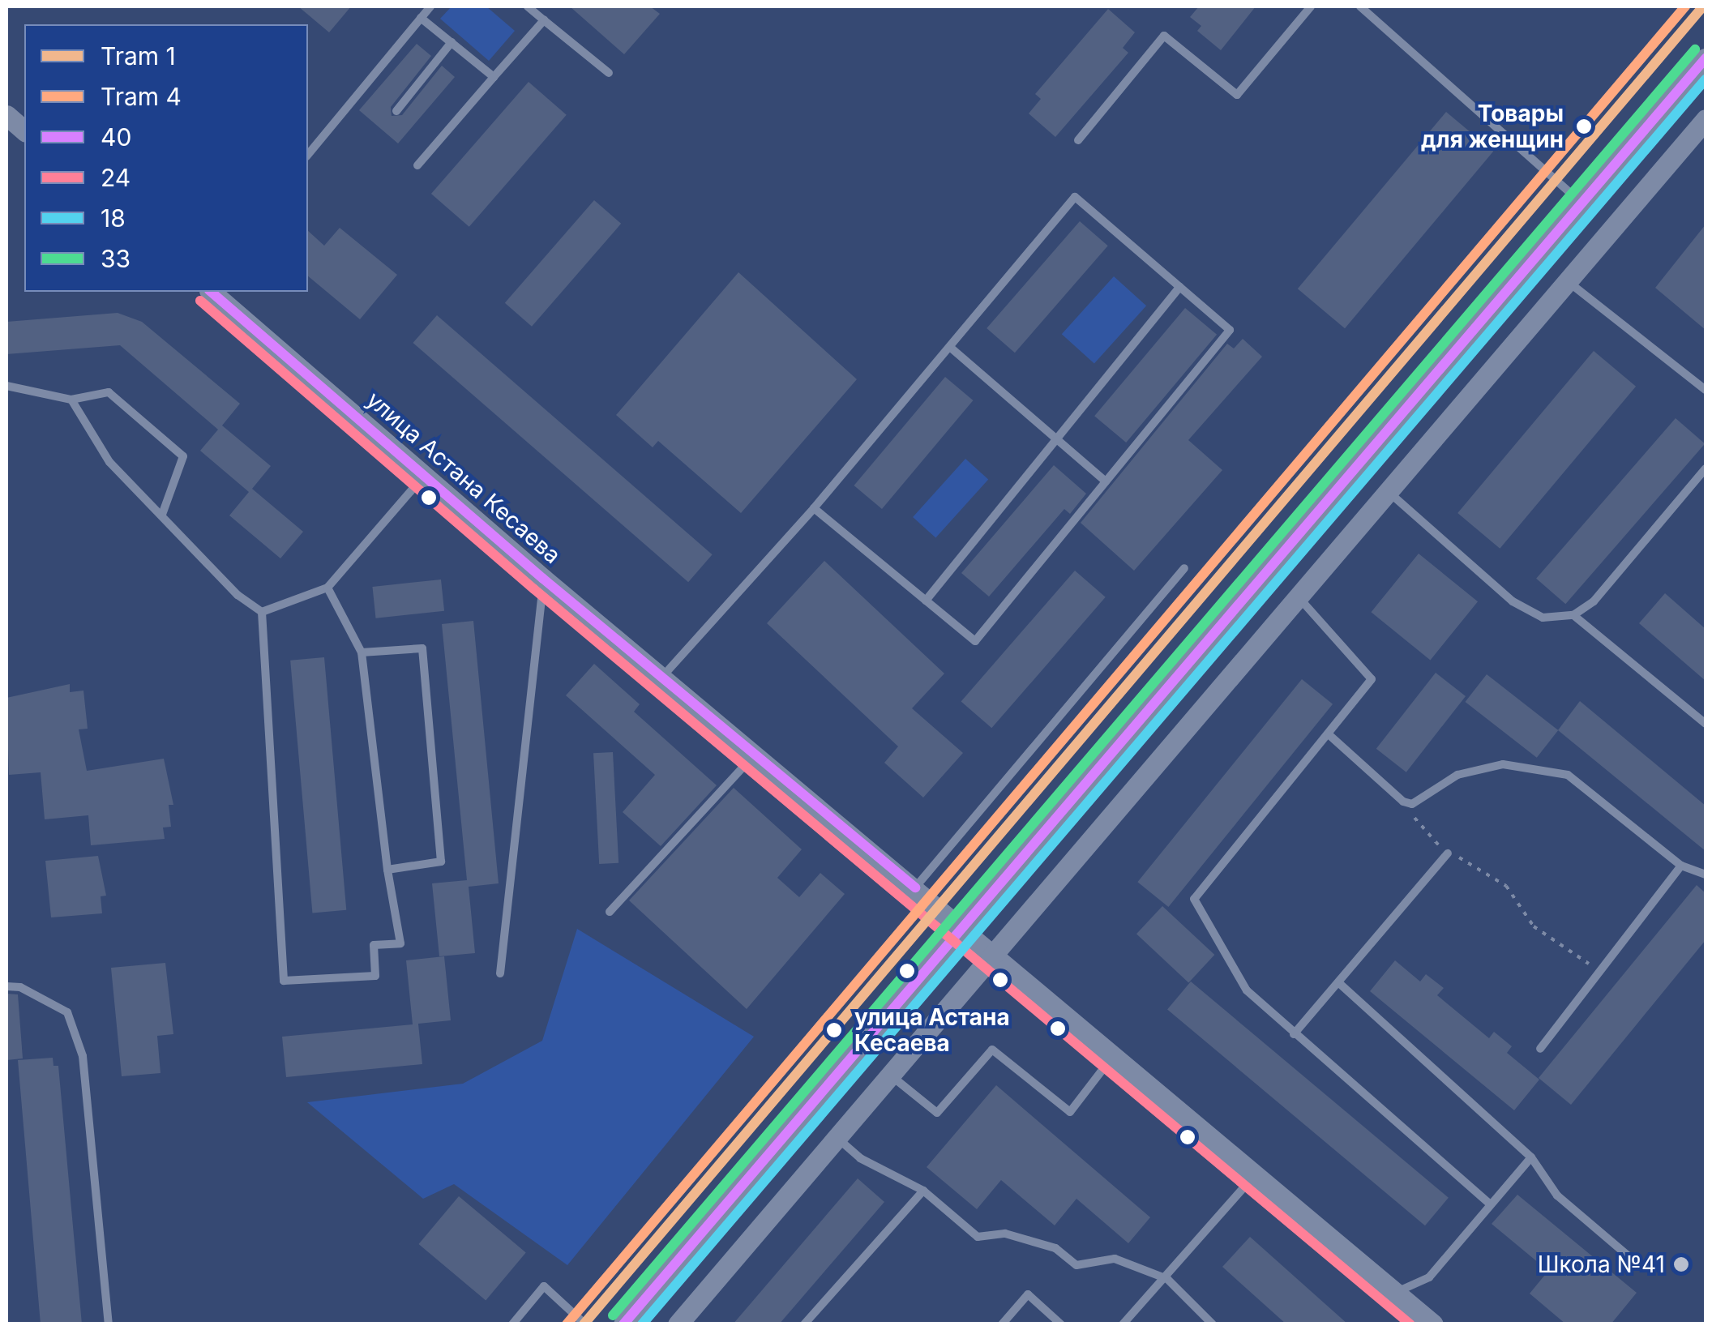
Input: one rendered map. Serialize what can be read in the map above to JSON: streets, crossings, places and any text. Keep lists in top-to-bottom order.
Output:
{
  "streets": {
    "street": ["улица Астана Кесаева"]
  },
  "places": ["Товары для женщин", "улица Астана Кесаева", "Школа №41"],
  "lines": [
    "tram line 1",
    "tram line 4",
    "transit line 33",
    "transit line 40",
    "transit line 18",
    "transit line 24"
  ],
  "legend": [
    "Tram 1",
    "Tram 4",
    "40",
    "24",
    "18",
    "33"
  ]
}
